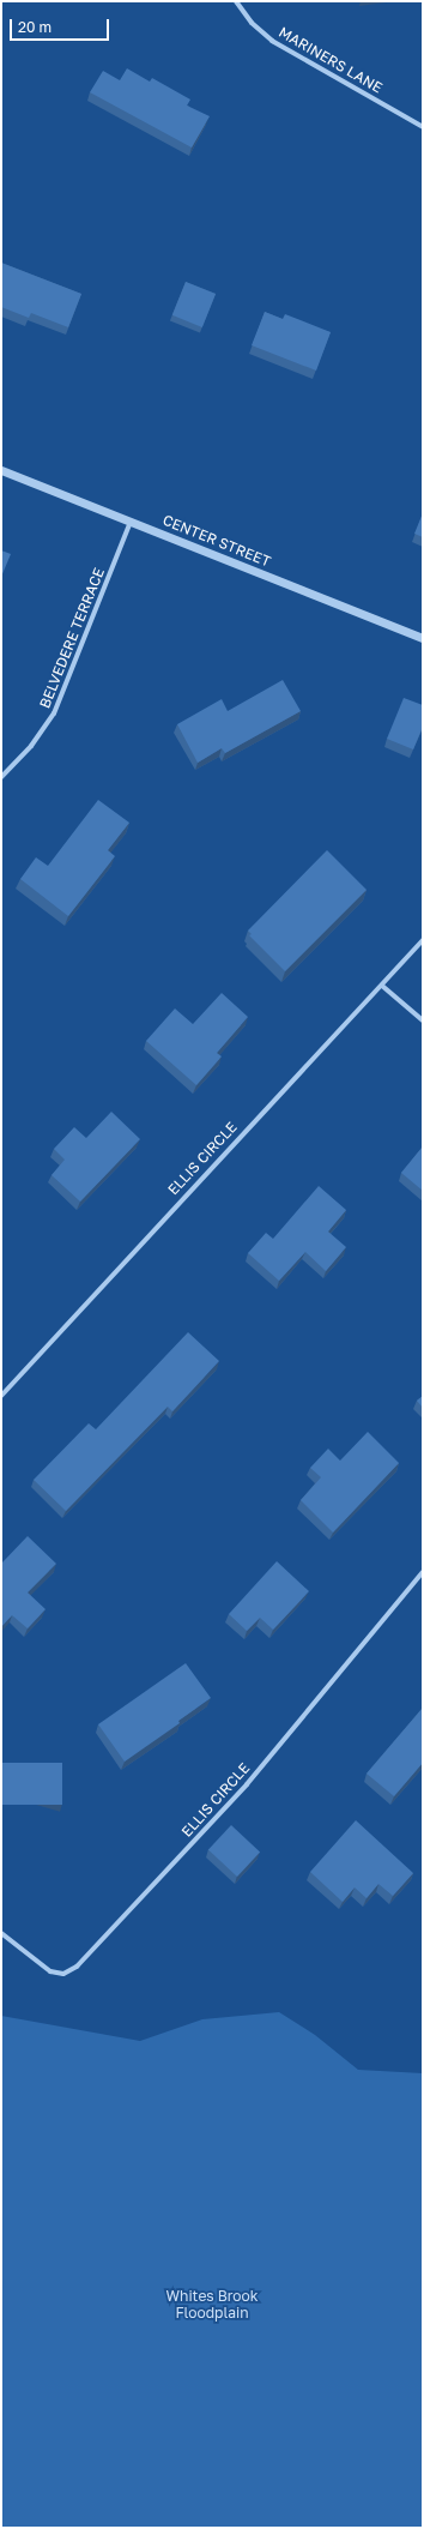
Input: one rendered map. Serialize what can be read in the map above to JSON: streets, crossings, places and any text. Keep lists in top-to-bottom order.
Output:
{
  "streets": {
    "street": [
      "MARINERS LANE",
      "CENTER STREET",
      "BELVEDERE TERRACE",
      "ELLIS CIRCLE"
    ]
  },
  "crossings": [
    ["CENTER STREET", "BELVEDERE TERRACE"]
  ],
  "parks": ["Whites Brook Floodplain"],
  "scale_bar": "20 m"
}
